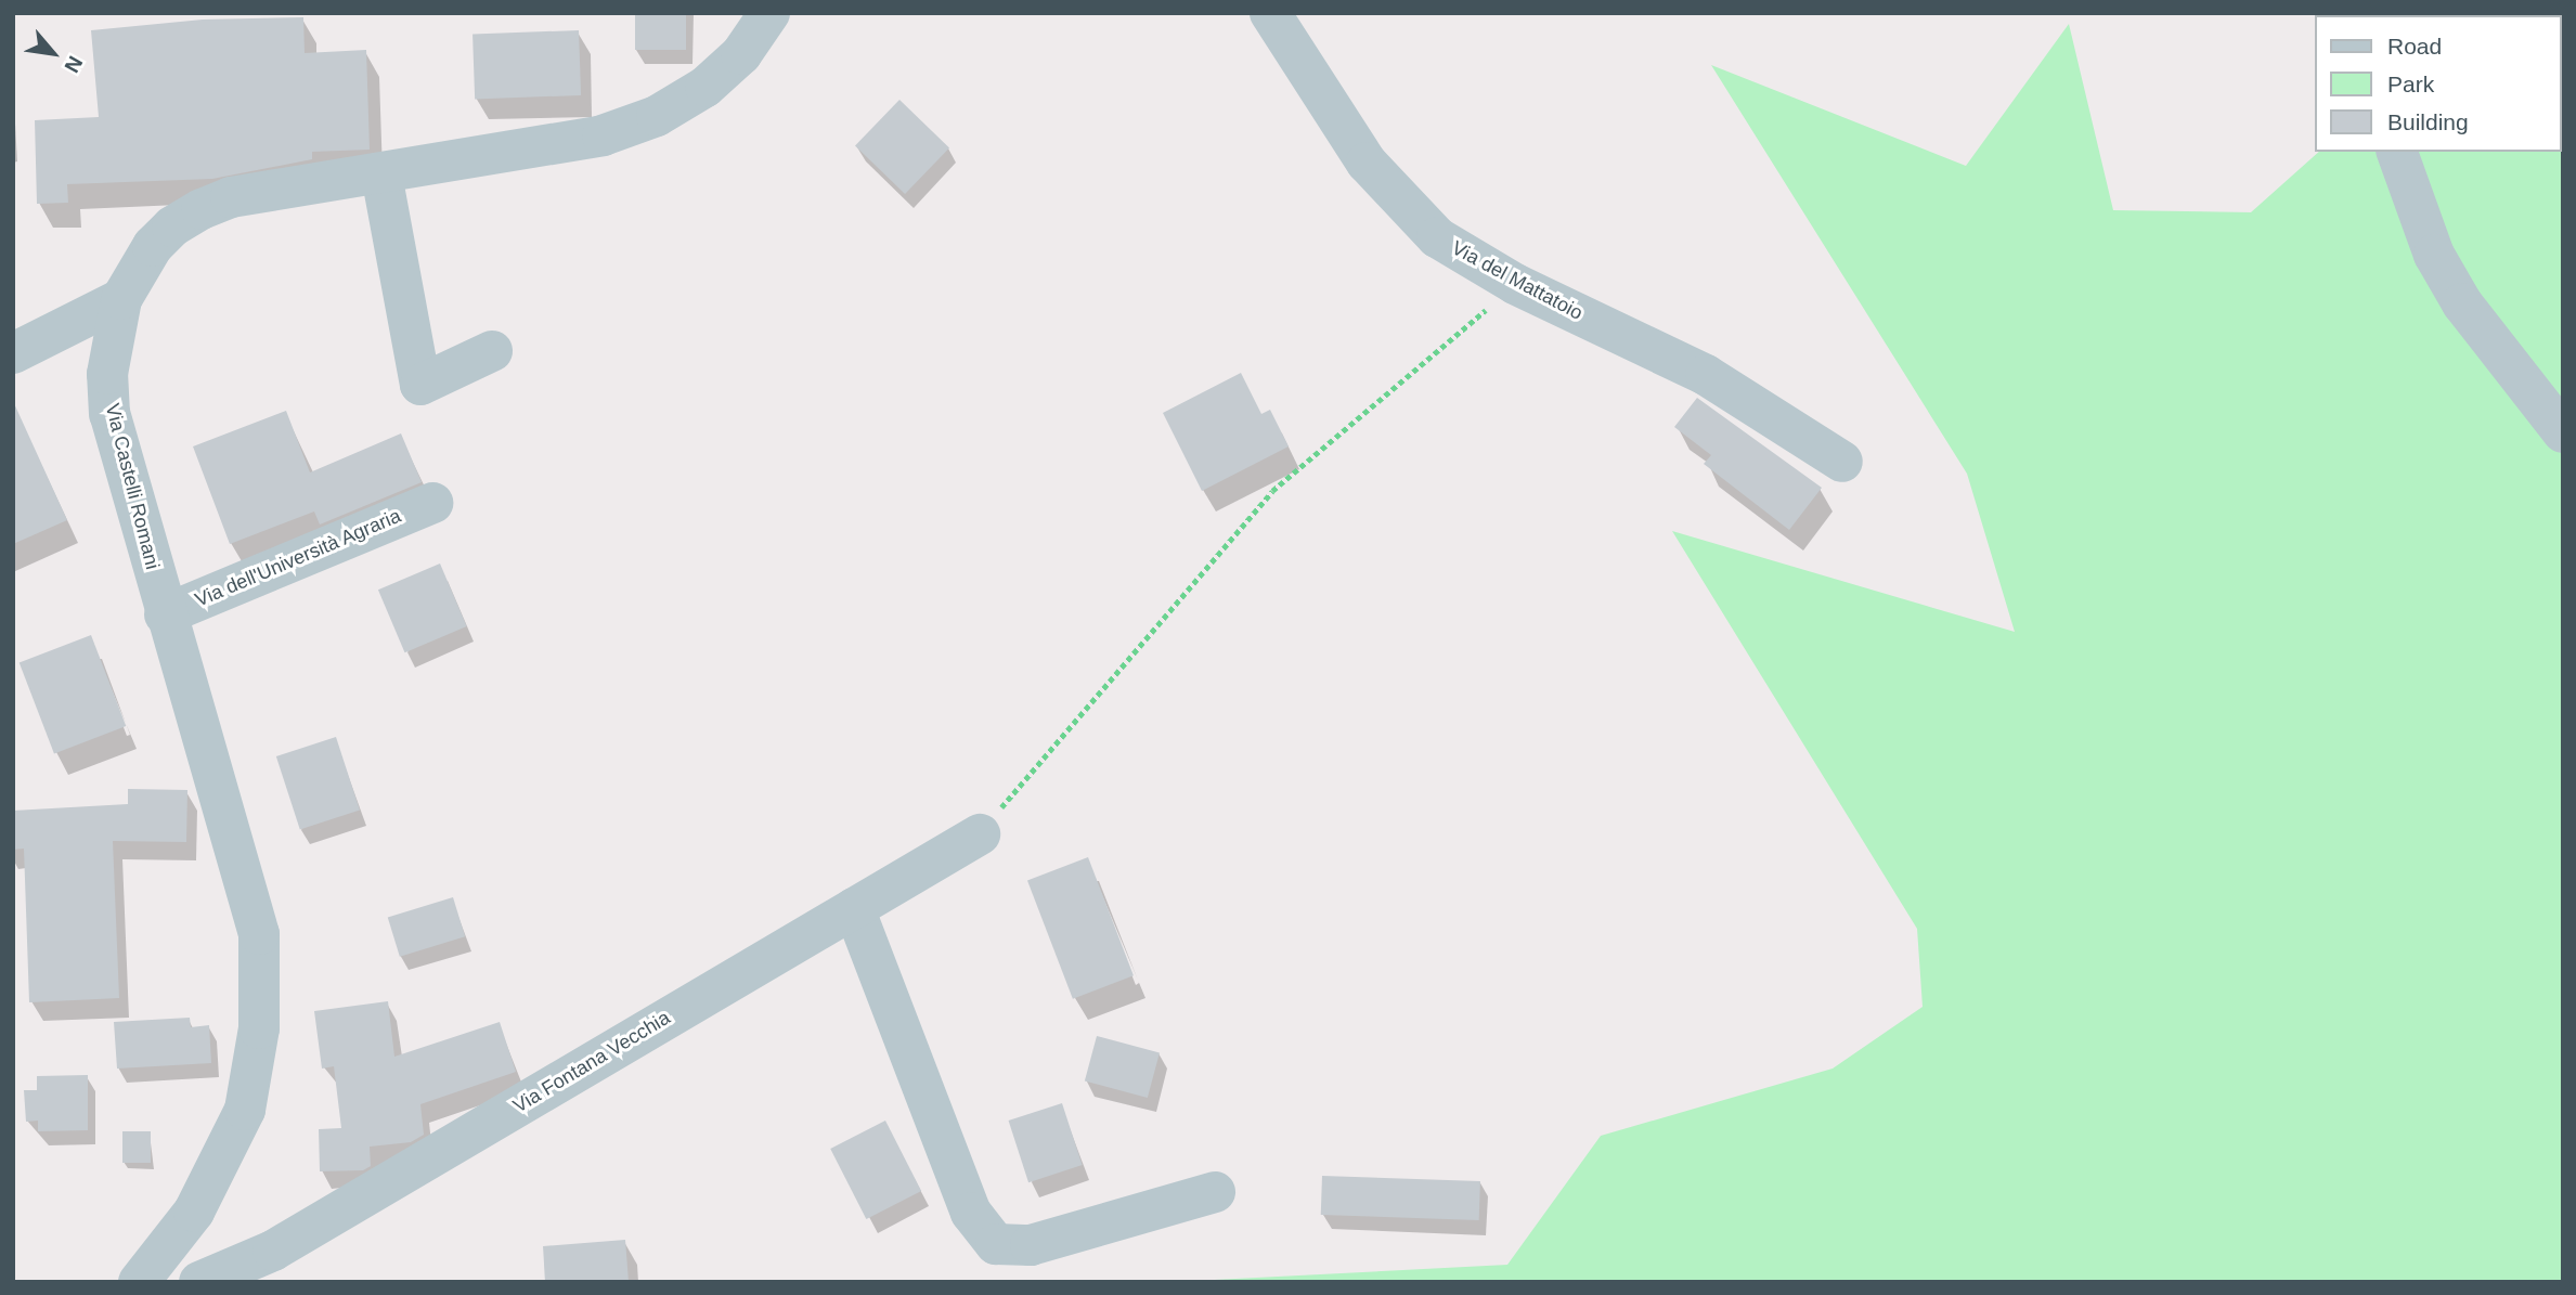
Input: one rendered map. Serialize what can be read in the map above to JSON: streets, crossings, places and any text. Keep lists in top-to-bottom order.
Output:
{
  "streets": {
    "street": [
      "Via del Mattatoio",
      "Via Castelli Romani",
      "Via dell'Università Agraria",
      "Via Fontana Vecchia"
    ]
  },
  "crossings": [
    ["Via Castelli Romani", "Via dell'Università Agraria"]
  ],
  "legend": ["Road", "Park", "Building"],
  "north": "bottom right"
}
